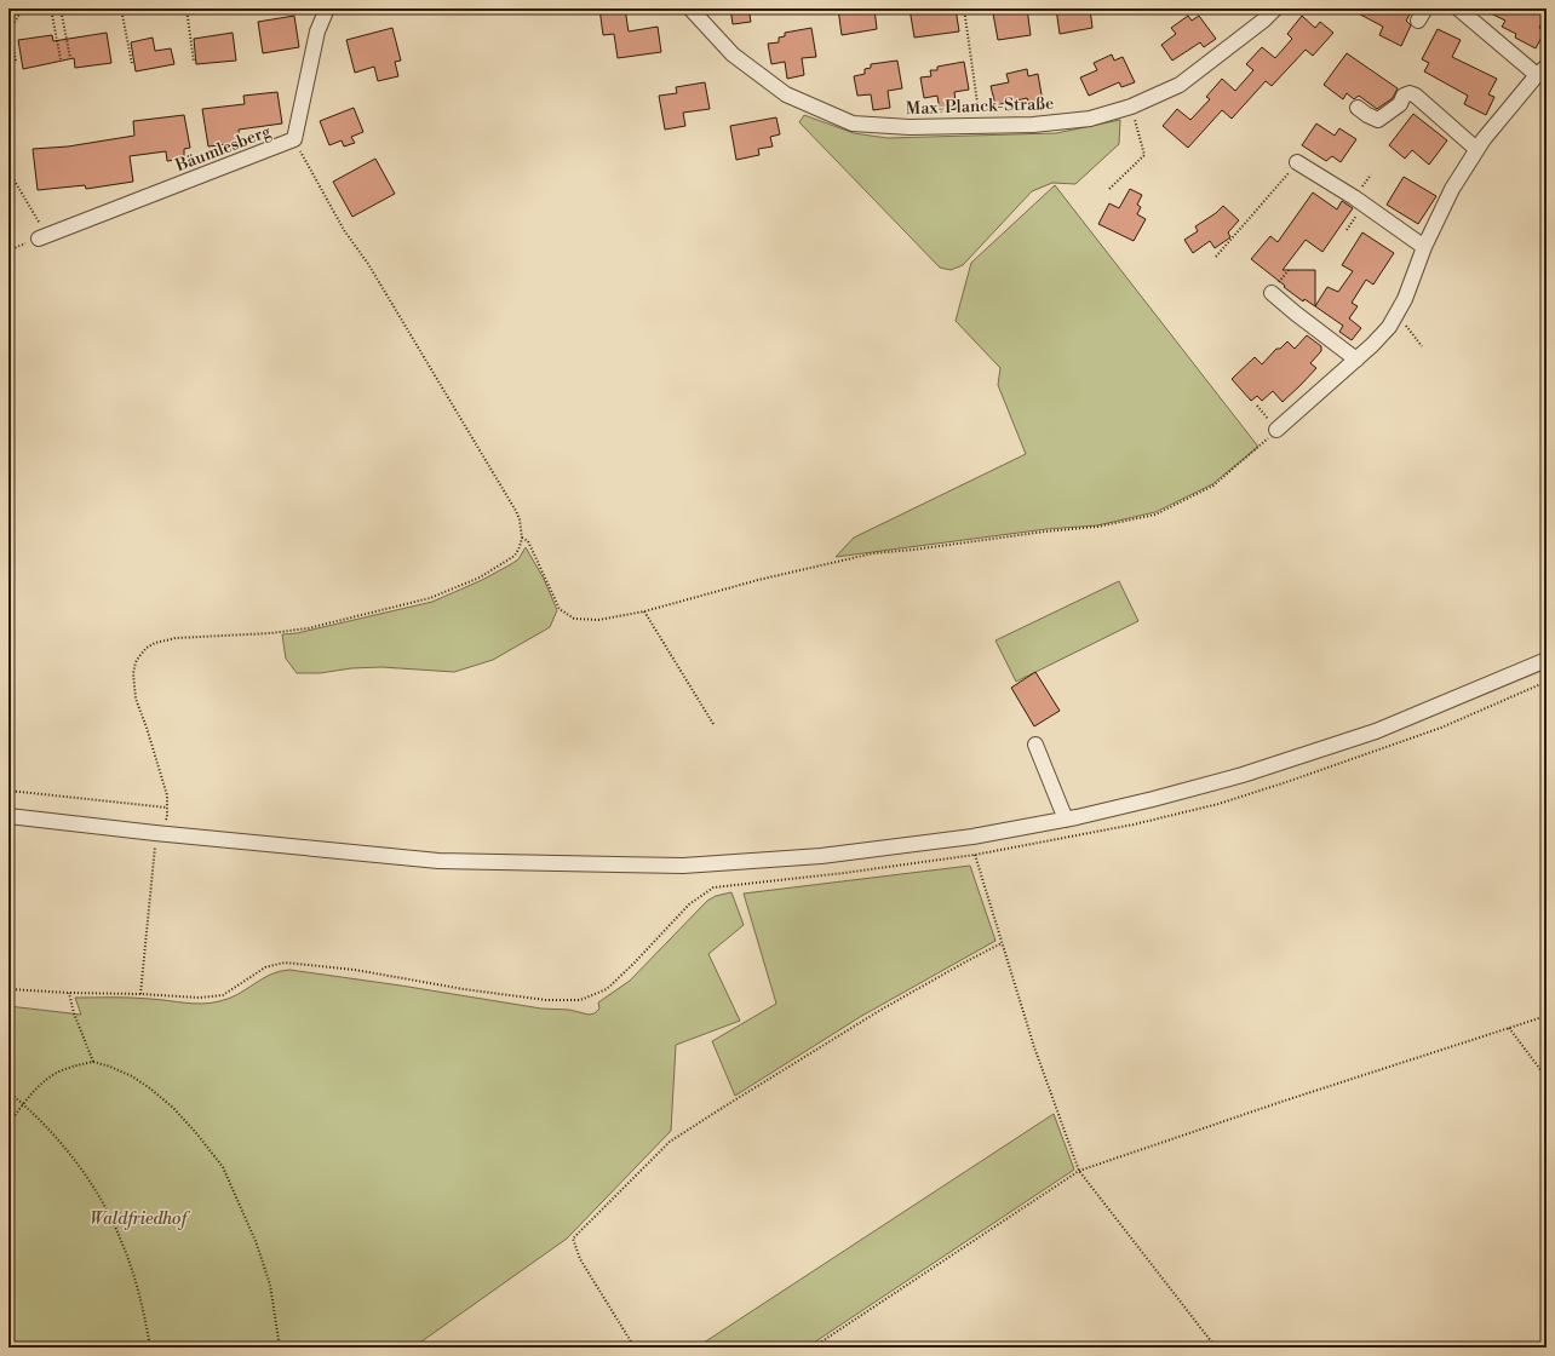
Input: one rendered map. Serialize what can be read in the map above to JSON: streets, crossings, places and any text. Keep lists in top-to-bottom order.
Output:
{
  "streets": {
    "street": ["Max-Planck-Straße", "Bäumlesberg"]
  },
  "parks": ["Waldfriedhof"]
}
